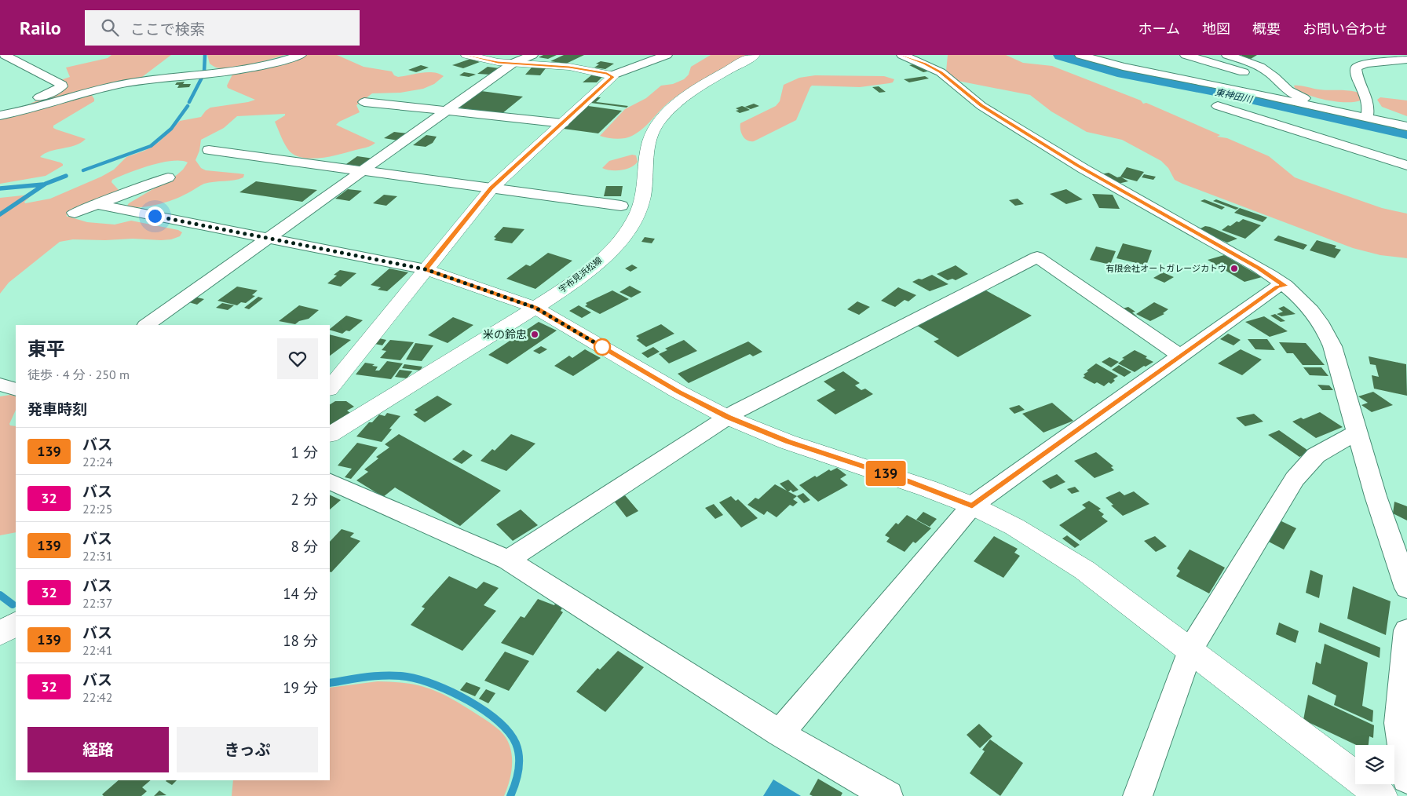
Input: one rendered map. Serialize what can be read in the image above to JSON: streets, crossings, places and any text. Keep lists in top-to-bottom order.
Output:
{
  "streets": {
    "street": ["宇布見浜松線"]
  },
  "water": ["東神田川"],
  "places": ["有限会社オートガレージカトウ", "米の鈴忠"],
  "lines": ["bus line 139"],
  "page": {
    "header": "Railo",
    "search": "ここで検索",
    "nav": [
      "ホーム",
      "地図",
      "概要",
      "お問い合わせ"
    ],
    "on_map": "139",
    "heading": [
      ["東平", "徒歩 · 4 分 · 250 m"],
      "発車時刻"
    ],
    "list": [
      {
        "mark": "139",
        "name": "バス",
        "note": "22:24",
        "value": "1 分"
      },
      {
        "mark": "32",
        "name": "バス",
        "note": "22:25",
        "value": "2 分"
      },
      {
        "mark": "139",
        "name": "バス",
        "note": "22:31",
        "value": "8 分"
      },
      {
        "mark": "32",
        "name": "バス",
        "note": "22:37",
        "value": "14 分"
      },
      {
        "mark": "139",
        "name": "バス",
        "note": "22:41",
        "value": "18 分"
      },
      {
        "mark": "32",
        "name": "バス",
        "note": "22:42",
        "value": "19 分"
      }
    ],
    "buttons": ["経路", "きっぷ"]
  }
}
